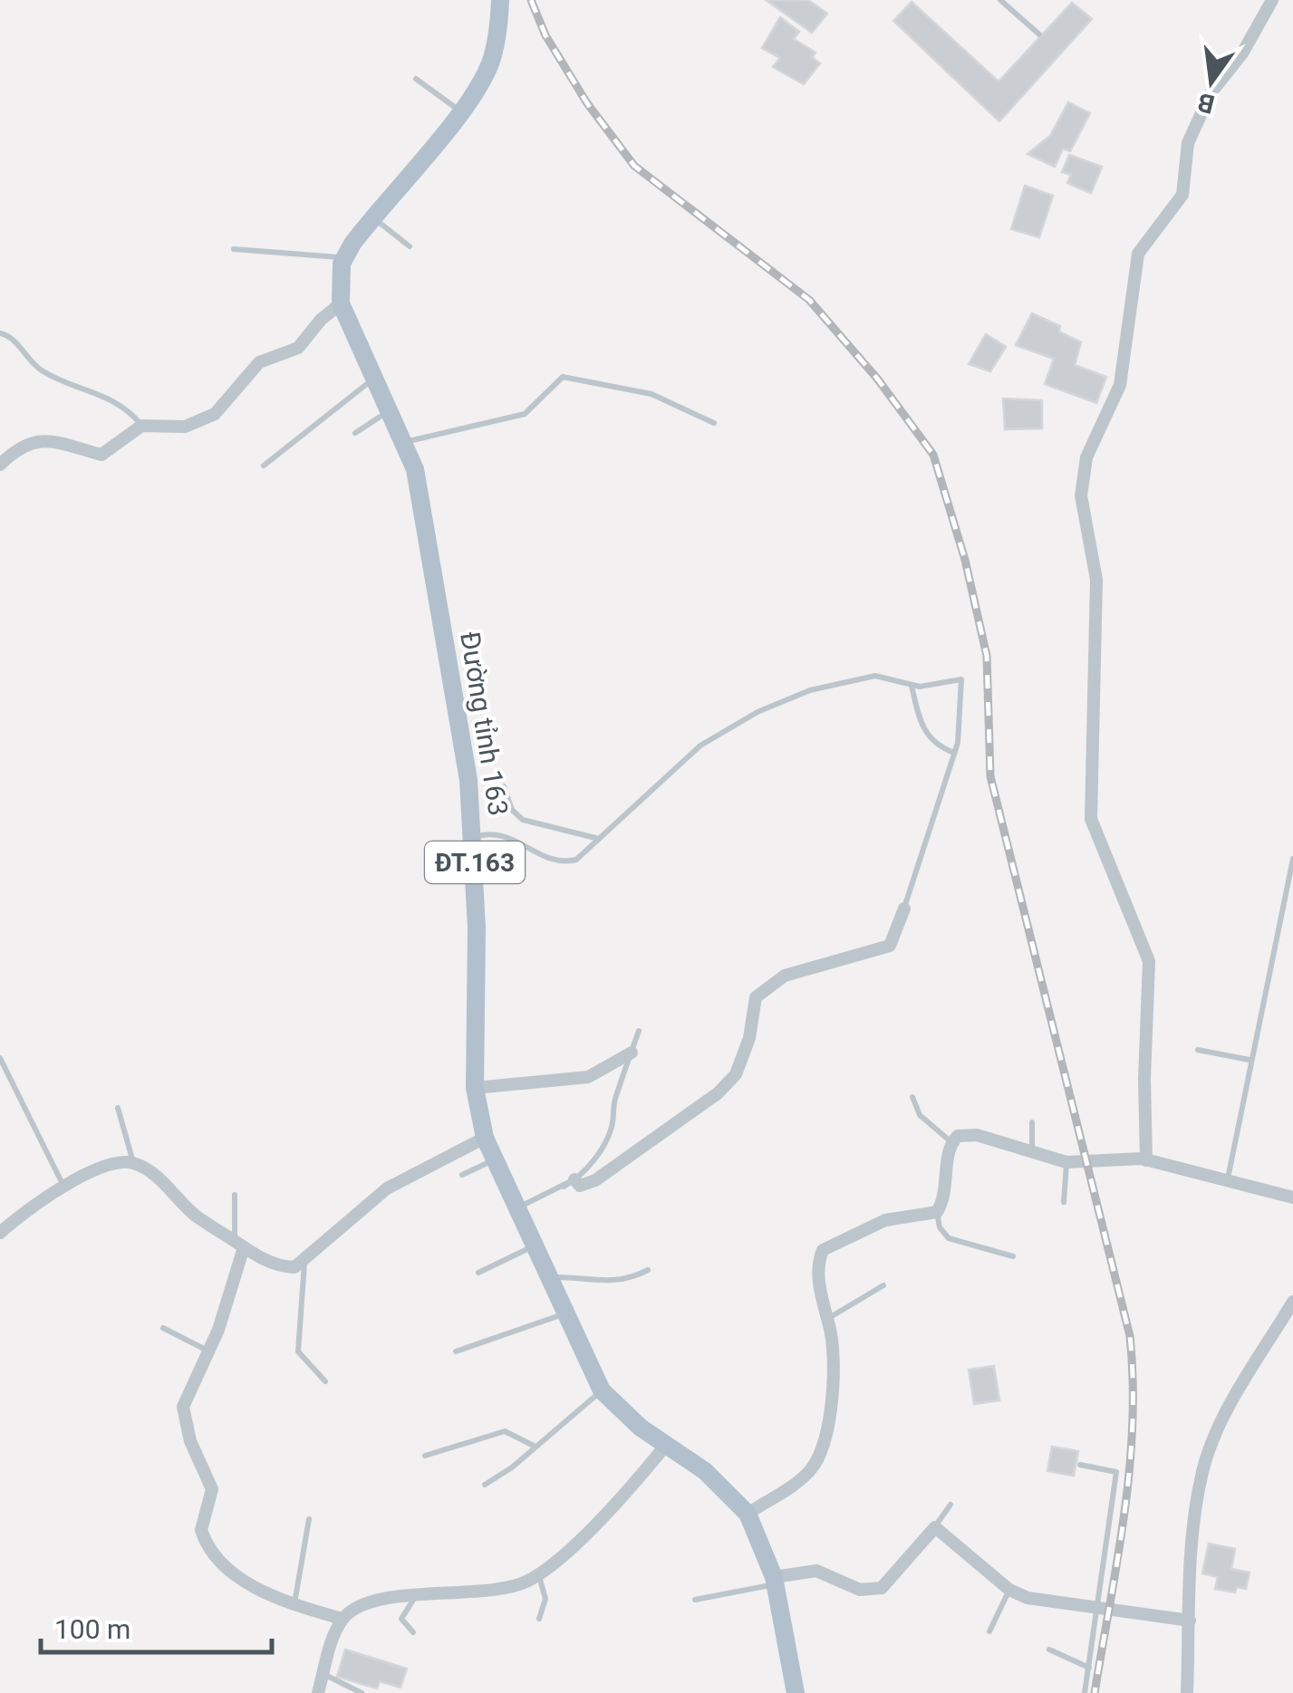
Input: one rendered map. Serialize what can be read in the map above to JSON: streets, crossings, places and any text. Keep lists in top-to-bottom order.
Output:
{
  "streets": {
    "main road": ["Đường tỉnh 163", "ĐT.163"]
  },
  "scale_bar": "100 m",
  "north": "bottom"
}
